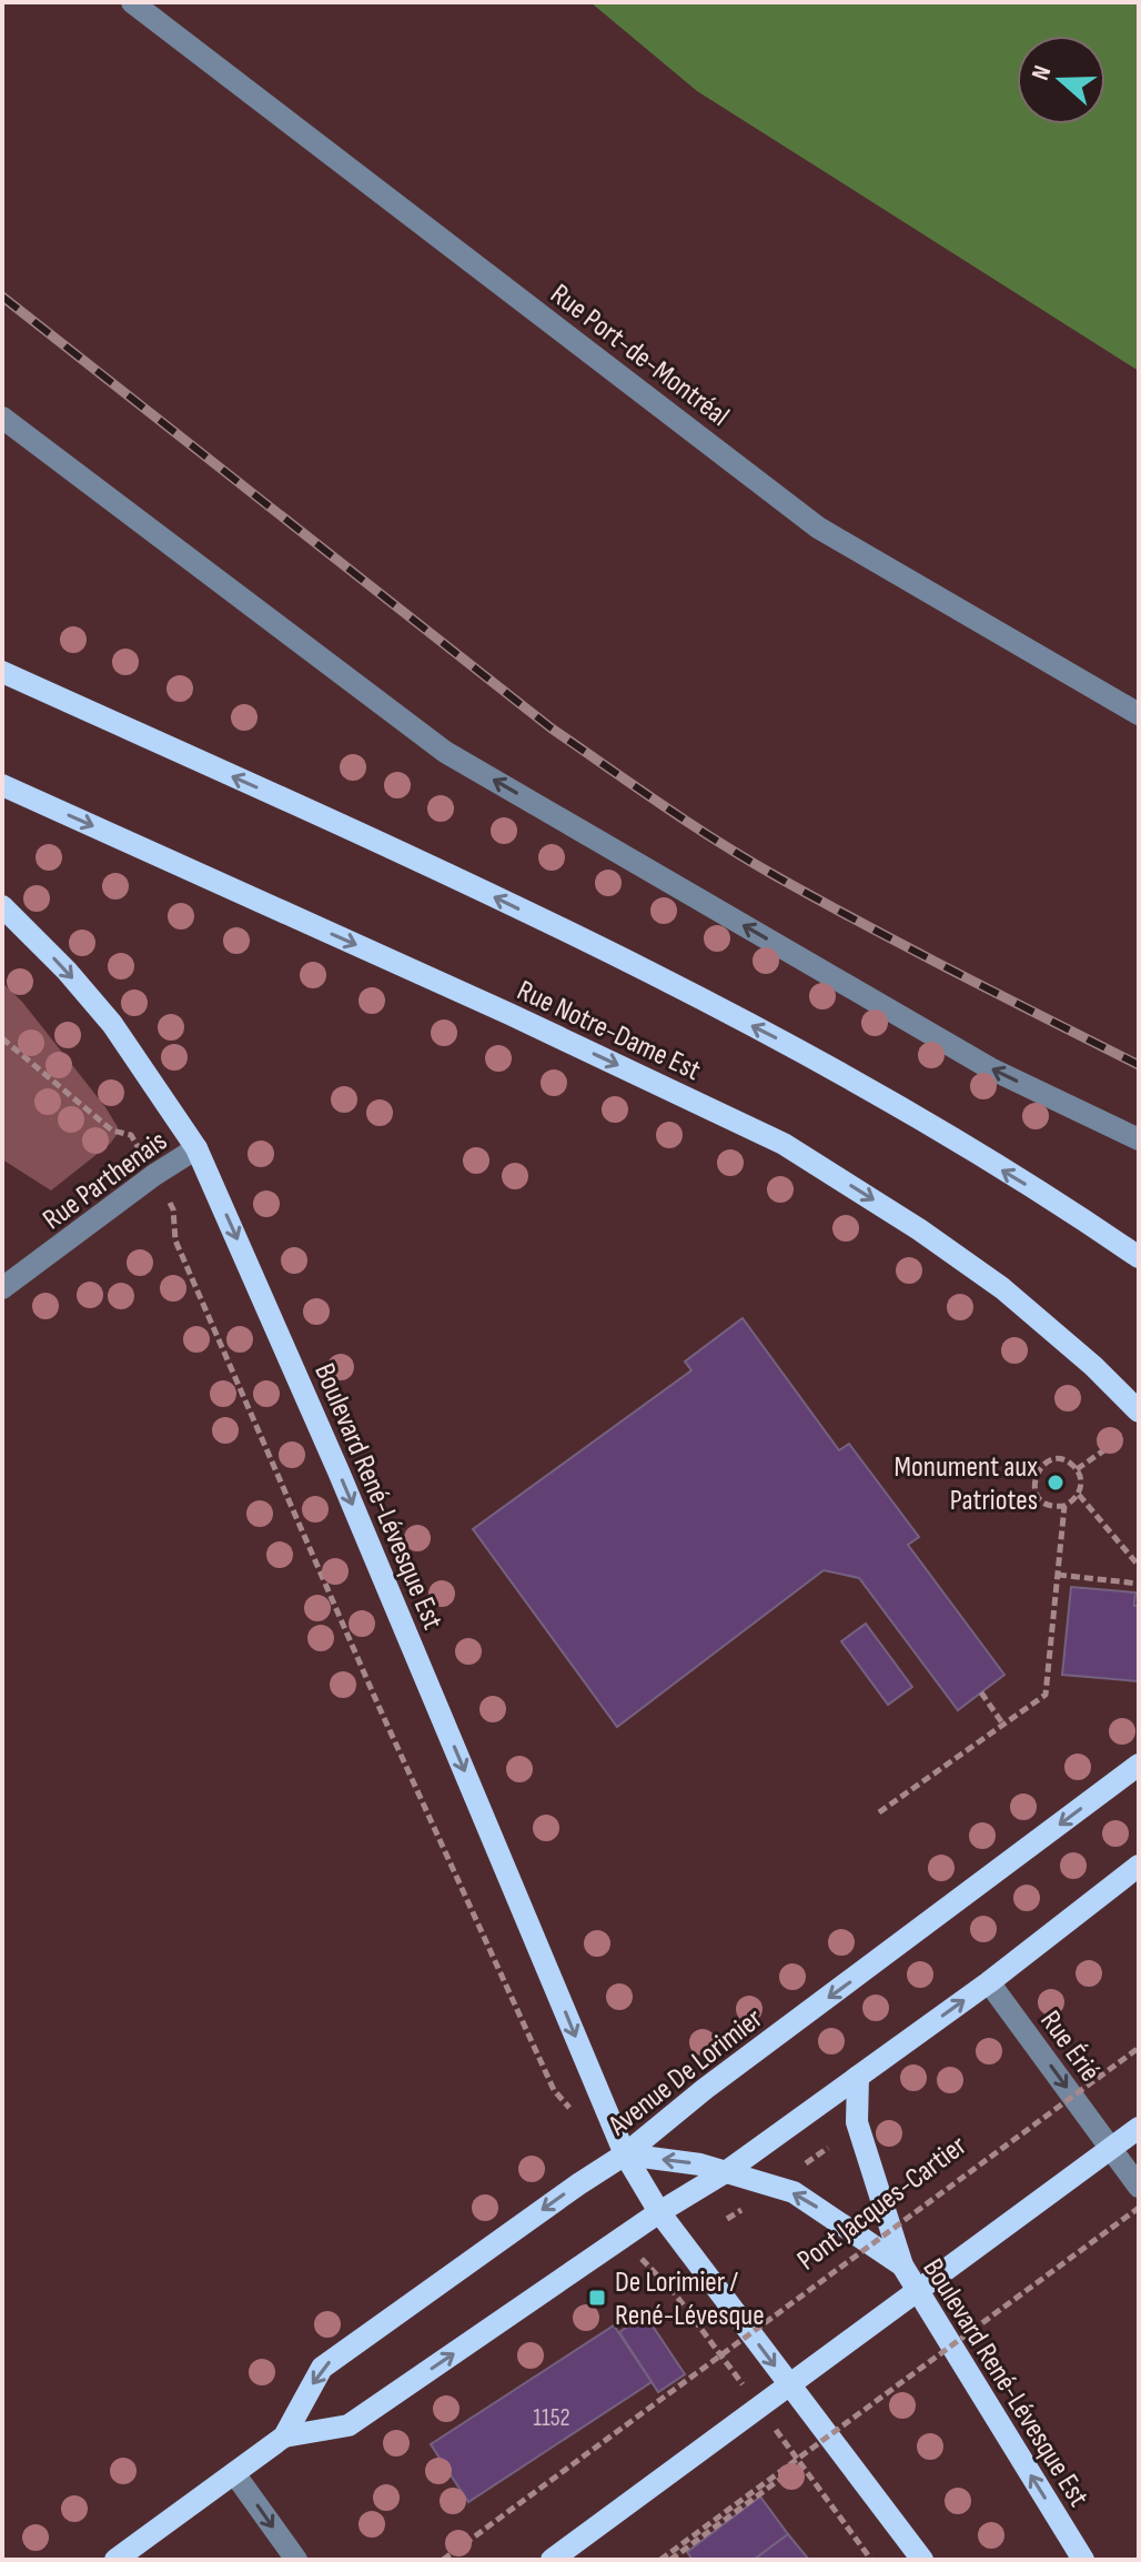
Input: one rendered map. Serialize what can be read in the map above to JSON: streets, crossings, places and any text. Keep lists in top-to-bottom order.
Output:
{
  "streets": {
    "main road": ["Rue Notre-Dame Est", "Boulevard René-Lévesque Est", "Avenue De Lorimier"],
    "street": ["Rue Port-de-Montréal", "Rue Parthenais", "Rue Érié"],
    "path": ["Pont Jacques-Cartier"]
  },
  "crossings": [
    ["Rue Parthenais", "Boulevard René-Lévesque Est"],
    ["Boulevard René-Lévesque Est", "Avenue De Lorimier"],
    ["Rue Érié", "Avenue De Lorimier"]
  ],
  "one_way": ["Rue Érié"],
  "places": {
    "other": ["Monument aux Patriotes"],
    "transit": ["De Lorimier / René-Lévesque"]
  },
  "house_numbers": ["1152"],
  "north": "left"
}
